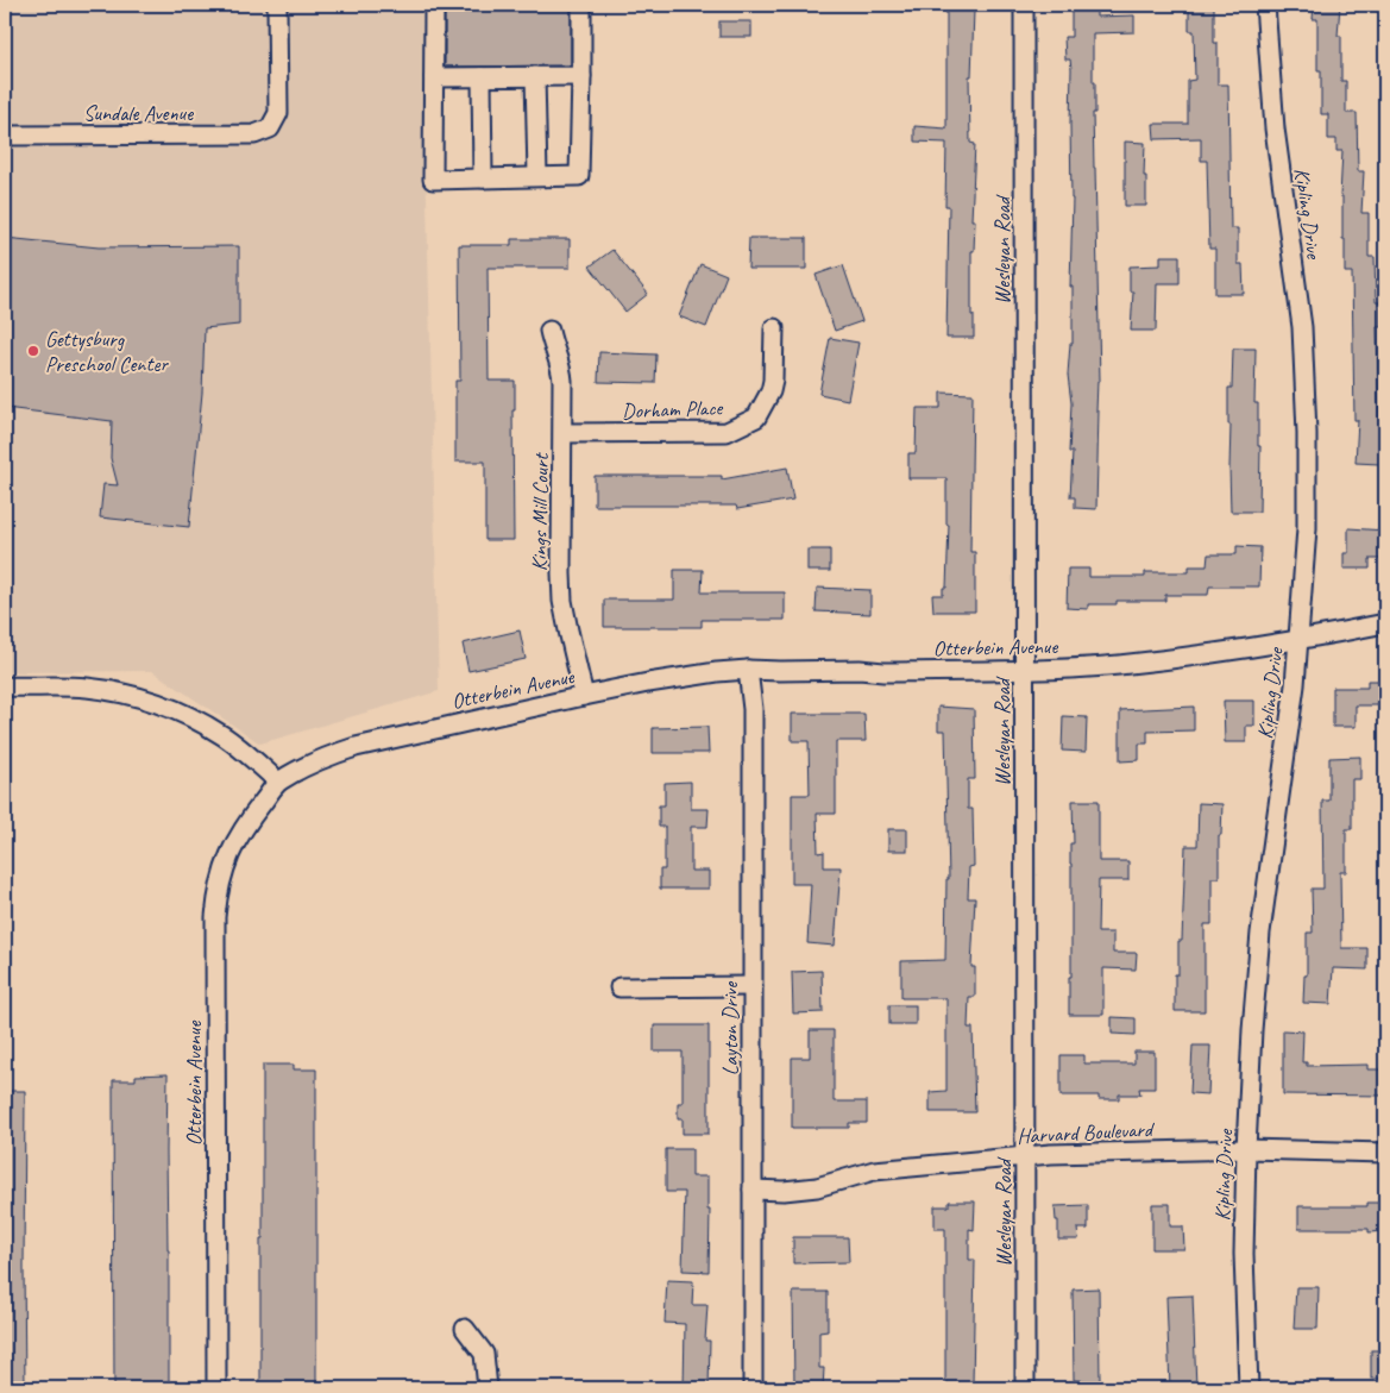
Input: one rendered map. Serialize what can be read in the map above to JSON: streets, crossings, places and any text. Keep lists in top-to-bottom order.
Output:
{
  "streets": {
    "street": [
      "Sundale Avenue",
      "Kipling Drive",
      "Wesleyan Road",
      "Dorham Place",
      "Kings Mill Court",
      "Otterbein Avenue",
      "Layton Drive",
      "Harvard Boulevard"
    ]
  },
  "crossings": [
    ["Kipling Drive", "Otterbein Avenue"],
    ["Kipling Drive", "Harvard Boulevard"],
    ["Wesleyan Road", "Otterbein Avenue"],
    ["Wesleyan Road", "Harvard Boulevard"],
    ["Dorham Place", "Kings Mill Court"],
    ["Kings Mill Court", "Otterbein Avenue"],
    ["Otterbein Avenue", "Layton Drive"],
    ["Layton Drive", "Harvard Boulevard"]
  ],
  "places": ["Gettysburg Preschool Center"]
}
